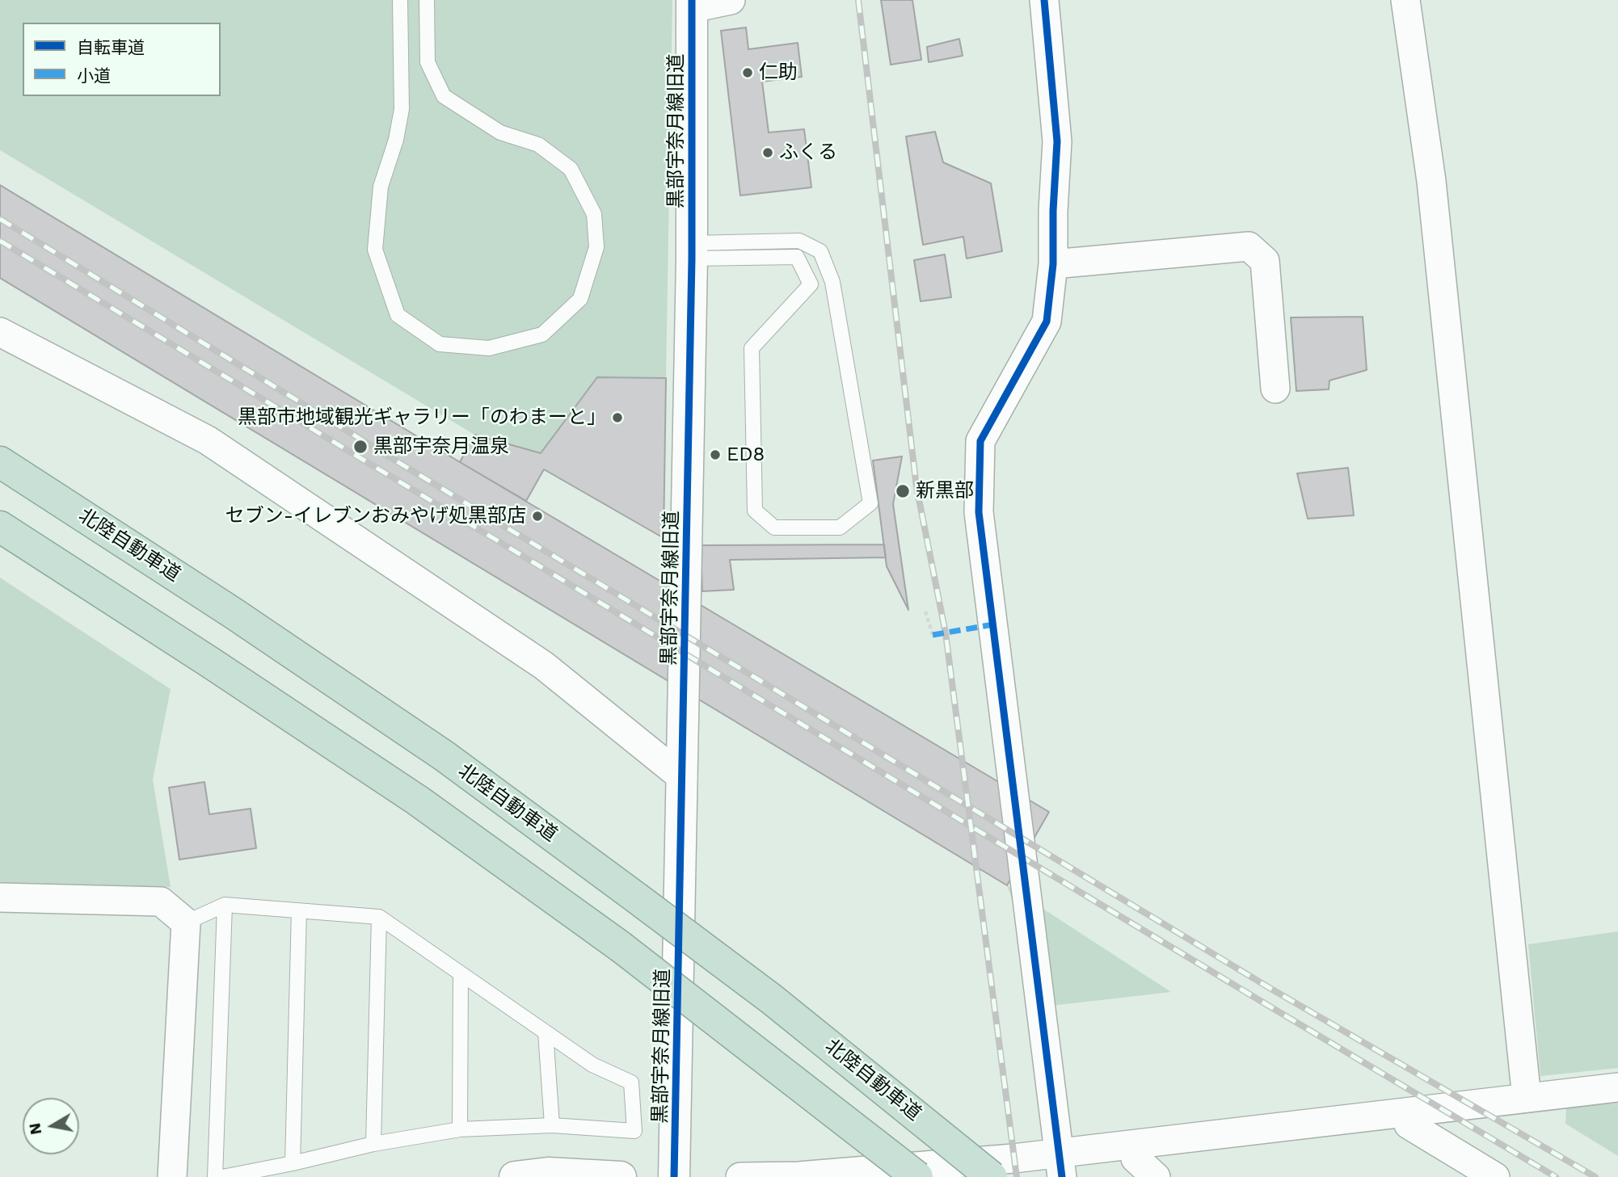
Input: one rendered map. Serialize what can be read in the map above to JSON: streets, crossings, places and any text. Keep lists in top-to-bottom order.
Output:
{
  "streets": {
    "highway": ["北陸自動車道"],
    "street": ["黒部宇奈月線旧道"]
  },
  "places": [
    "仁助",
    "ふくる",
    "黒部市地域観光ギャラリー「のわまーと」",
    "黒部宇奈月温泉",
    "ED8",
    "新黒部",
    "セブン-イレブンおみやげ処黒部店"
  ],
  "legend": ["自転車道", "小道"],
  "north": "left"
}
